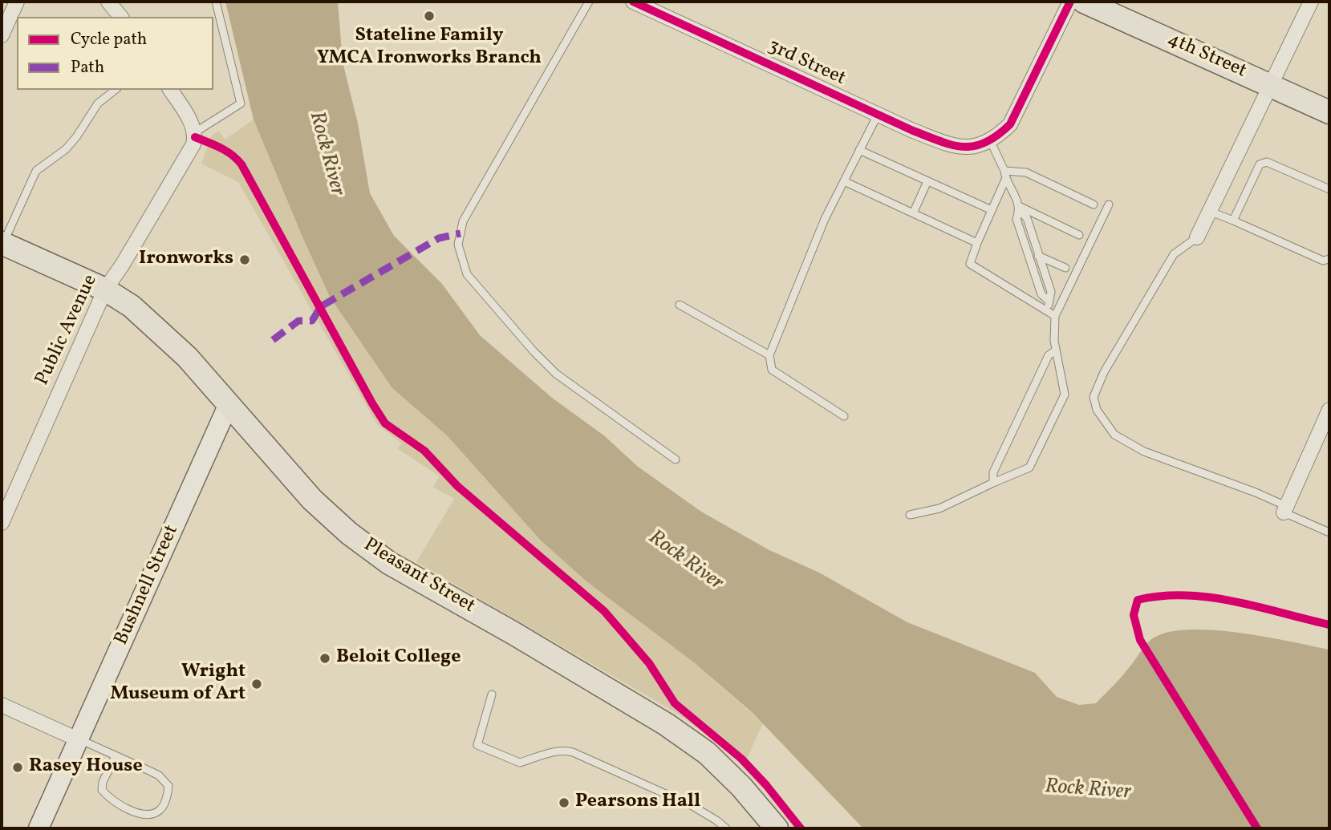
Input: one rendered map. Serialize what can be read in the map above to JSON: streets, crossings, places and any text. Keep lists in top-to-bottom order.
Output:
{
  "streets": {
    "main road": ["4th Street", "Pleasant Street"],
    "street": ["3rd Street", "Public Avenue", "Bushnell Street"]
  },
  "crossings": [
    ["Public Avenue", "Pleasant Street"],
    ["Pleasant Street", "Bushnell Street"]
  ],
  "water": ["Rock River"],
  "places": [
    "Stateline Family YMCA Ironworks Branch",
    "Ironworks",
    "Beloit College",
    "Wright Museum of Art",
    "Rasey House",
    "Pearsons Hall"
  ],
  "legend": ["Cycle path", "Path"]
}
